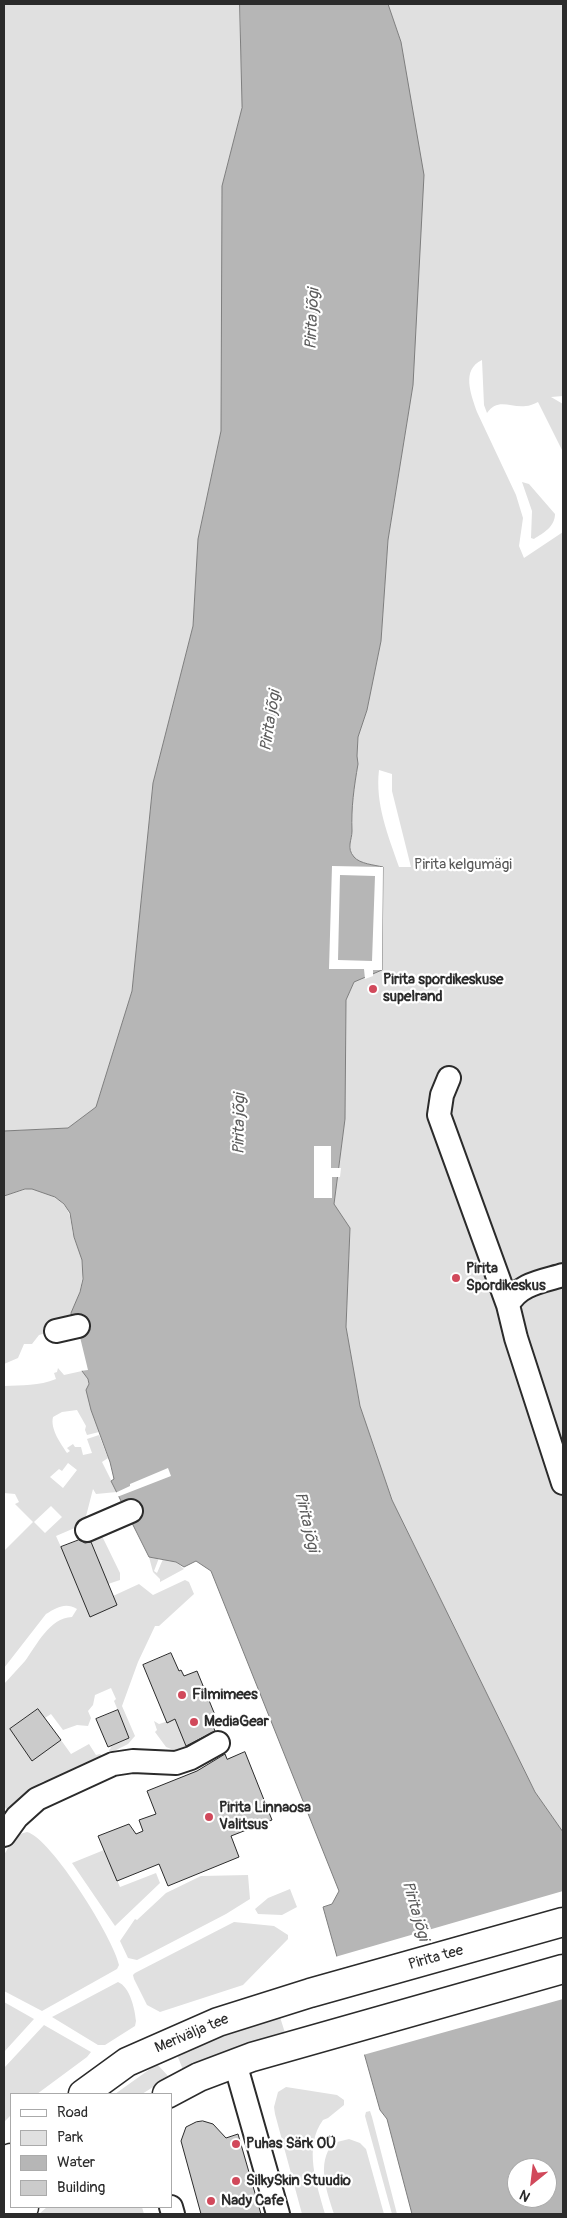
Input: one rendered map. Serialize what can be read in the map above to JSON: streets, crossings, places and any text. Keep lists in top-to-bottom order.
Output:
{
  "streets": {
    "main road": ["Pirita tee", "Merivälja tee"]
  },
  "crossings": [
    ["Pirita tee", "Merivälja tee"]
  ],
  "water": ["Pirita jõgi"],
  "parks": ["Pirita kelgumägi"],
  "places": [
    "Pirita spordikeskuse supelrand",
    "Pirita Spordikeskus",
    "Filmimees",
    "MediaGear",
    "Pirita Linnaosa Valitsus",
    "Puhas Särk OÜ",
    "SilkySkin Stuudio",
    "Nady Cafe"
  ],
  "legend": [
    "Road",
    "Park",
    "Water",
    "Building"
  ],
  "north": "bottom left"
}
